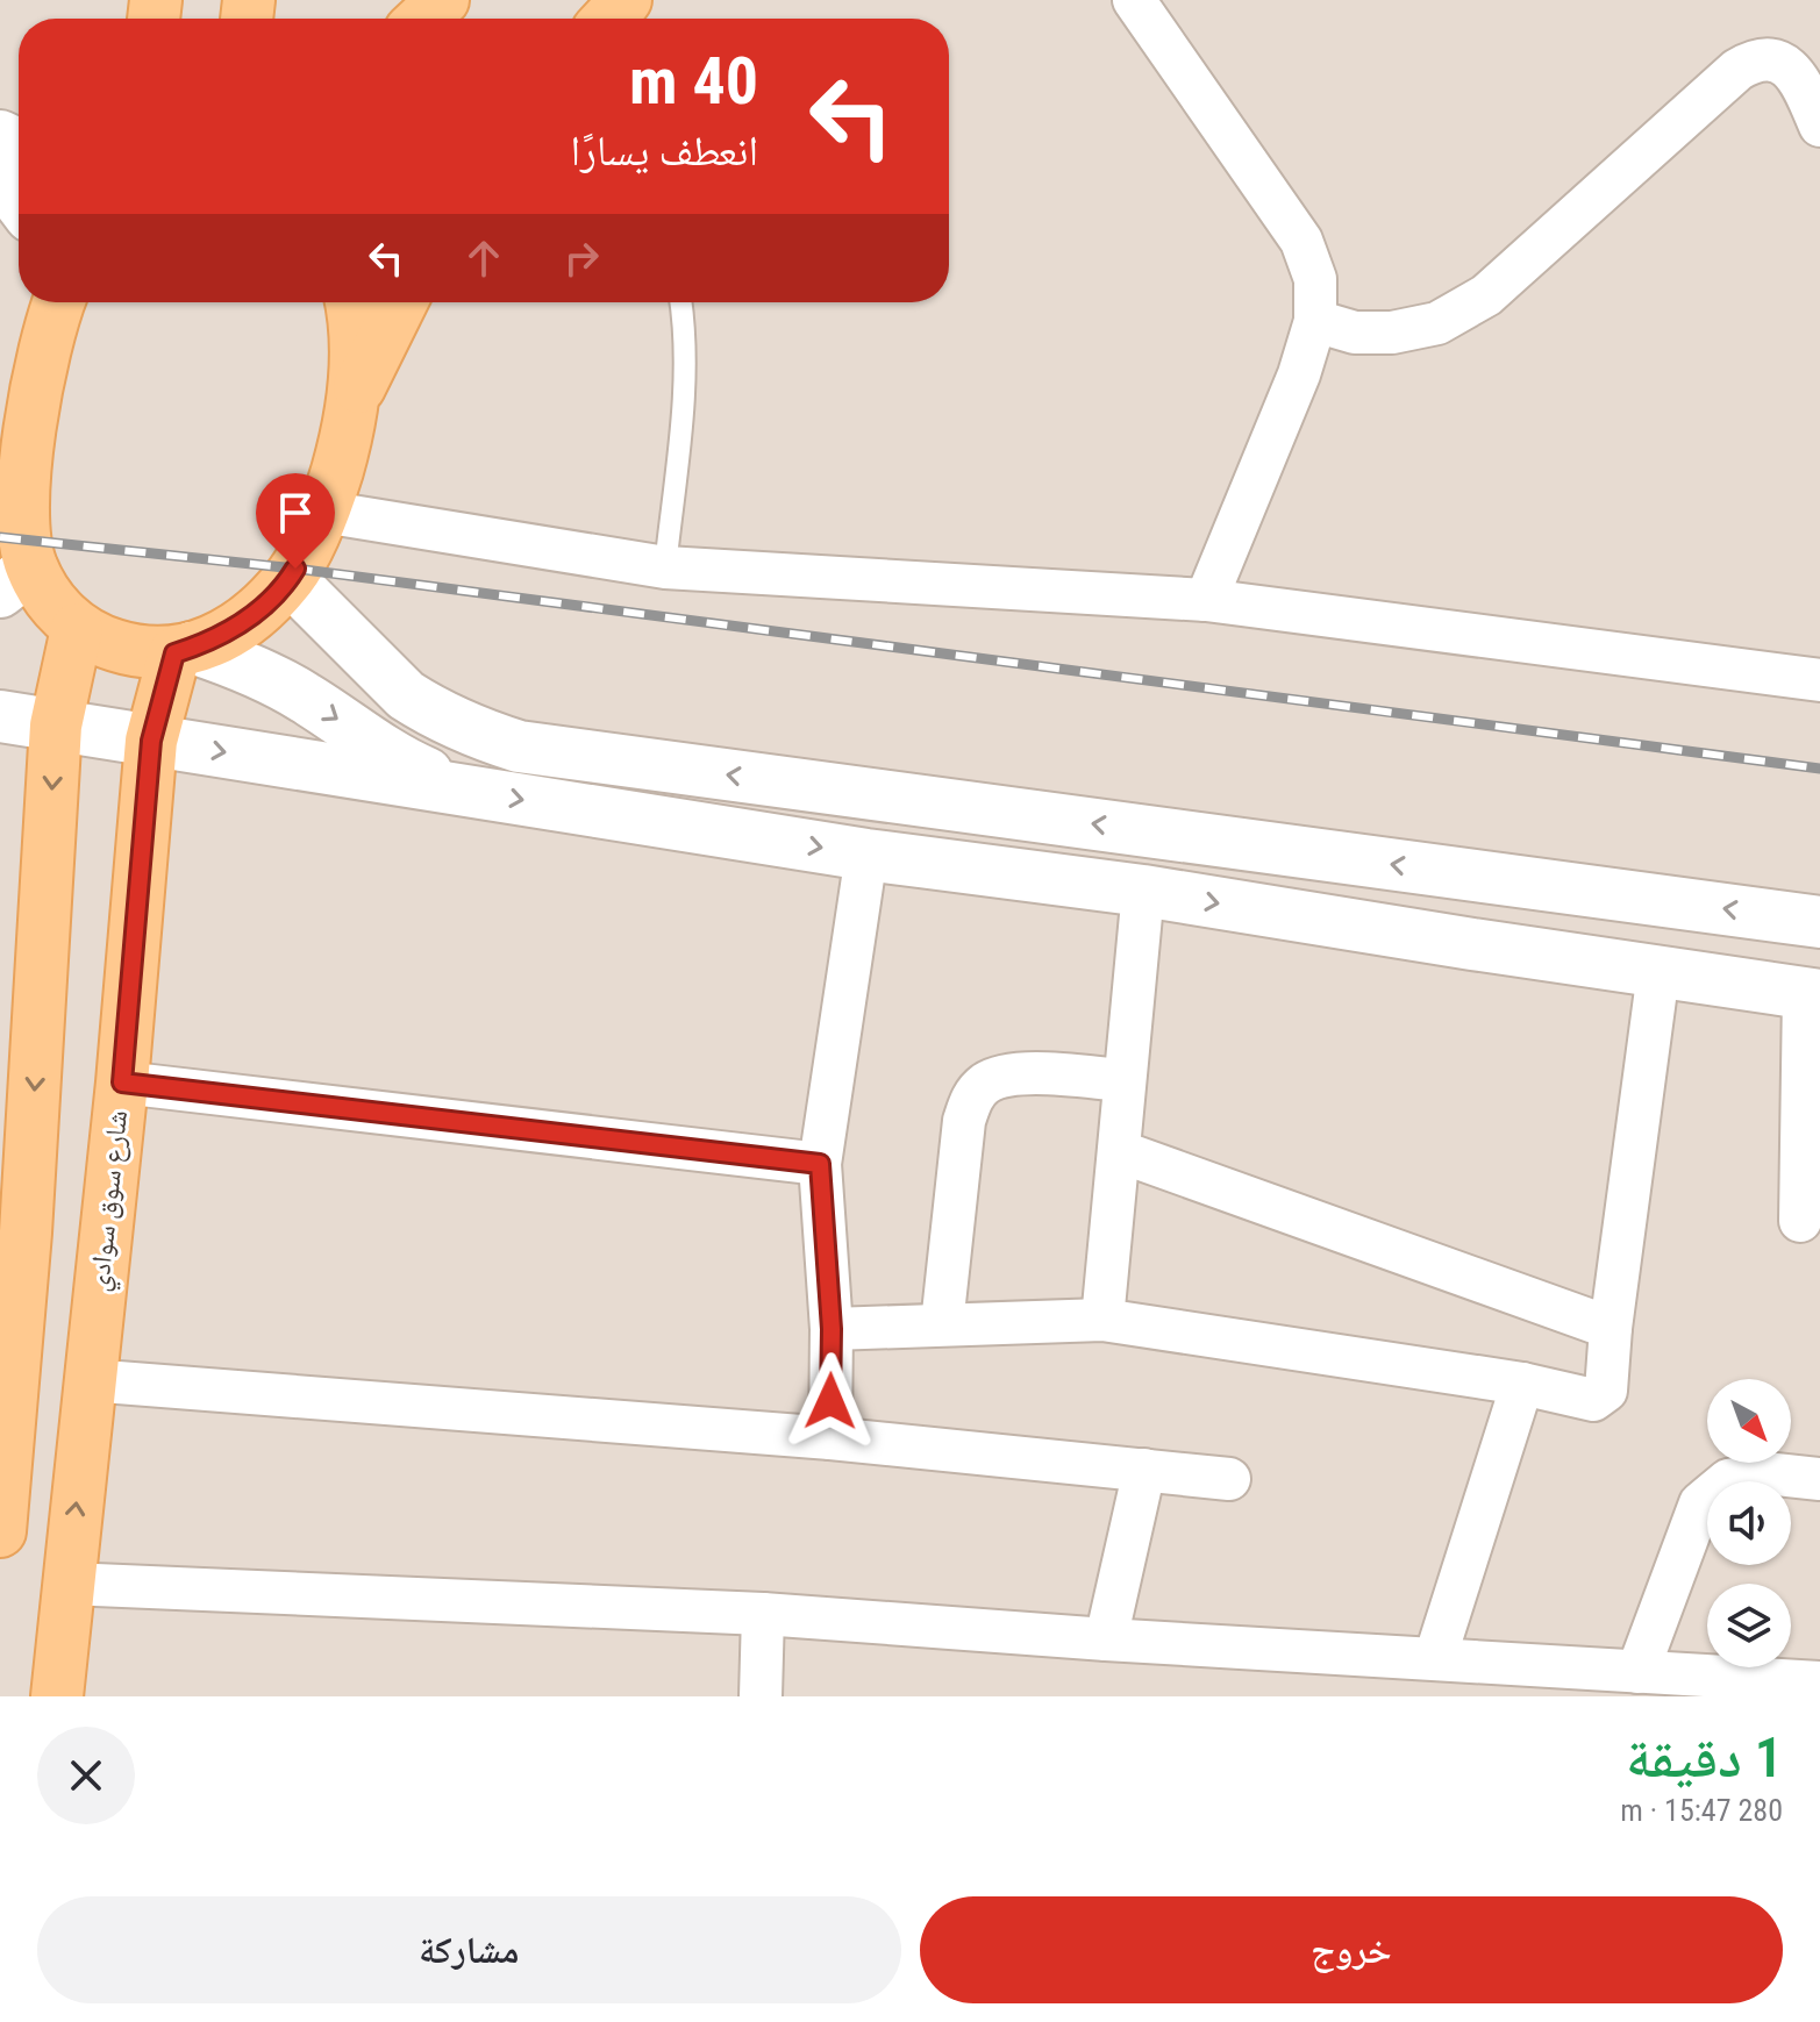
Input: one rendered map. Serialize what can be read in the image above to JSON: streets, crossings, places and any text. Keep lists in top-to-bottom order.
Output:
{
  "streets": {
    "main road": ["شارع سوق سوادي"]
  },
  "north": "bottom right",
  "page": {
    "turn": ["40 m", "انعطف يسارًا"],
    "heading": ["1 دقيقة", "280 m · 15:47"],
    "buttons": ["خروج", "مشاركة"]
  }
}
